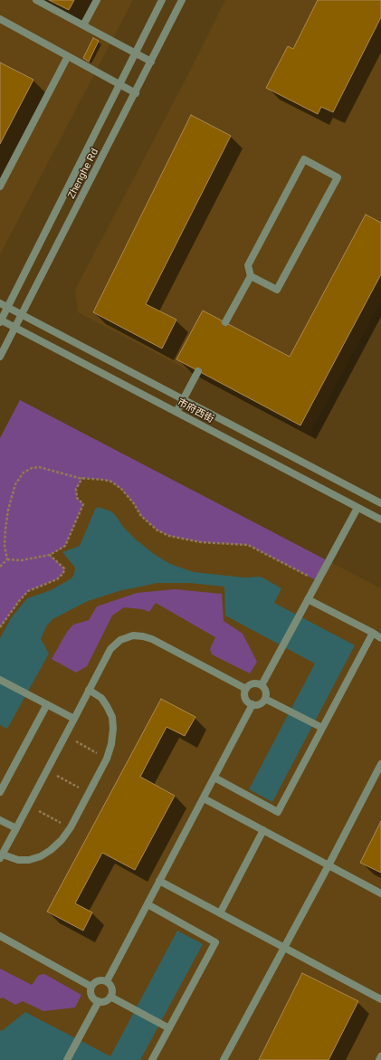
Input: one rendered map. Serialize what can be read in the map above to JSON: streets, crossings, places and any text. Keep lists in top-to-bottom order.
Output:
{
  "streets": {
    "street": ["Zhenghe Rd", "市府西街"]
  },
  "crossings": [
    ["Zhenghe Rd", "市府西街"]
  ]
}
